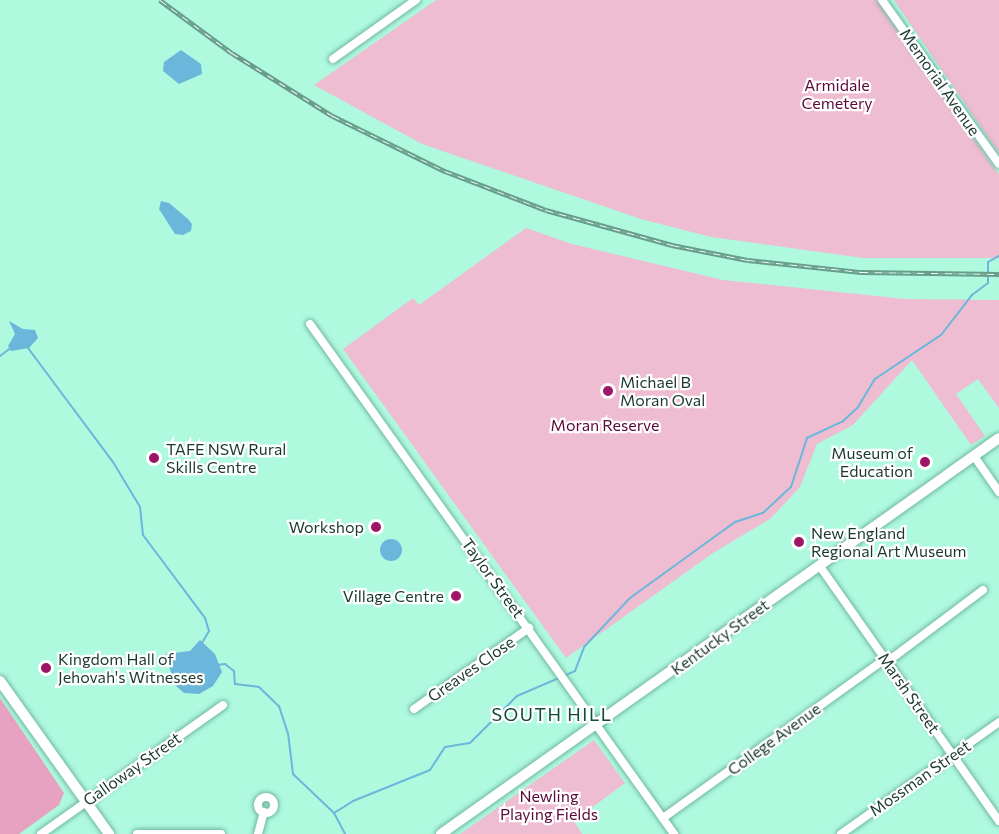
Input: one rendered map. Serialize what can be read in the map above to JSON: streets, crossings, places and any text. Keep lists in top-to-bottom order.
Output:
{
  "streets": {
    "street": [
      "Memorial Avenue",
      "Taylor Street",
      "Kentucky Street",
      "Greaves Close",
      "Marsh Street",
      "College Avenue",
      "Galloway Street",
      "Mossman Street"
    ]
  },
  "crossings": [
    ["Taylor Street", "Kentucky Street"],
    ["Taylor Street", "Greaves Close"],
    ["Taylor Street", "College Avenue"],
    ["Kentucky Street", "Marsh Street"],
    ["Marsh Street", "College Avenue"],
    ["Marsh Street", "Mossman Street"]
  ],
  "districts": ["SOUTH HILL"],
  "parks": ["Armidale Cemetery", "Moran Reserve", "Newling Playing Fields"],
  "places": [
    "Michael B Moran Oval",
    "TAFE NSW Rural Skills Centre",
    "Museum of Education",
    "Workshop",
    "New England Regional Art Museum",
    "Village Centre",
    "Kingdom Hall of Jehovah's Witnesses"
  ]
}
